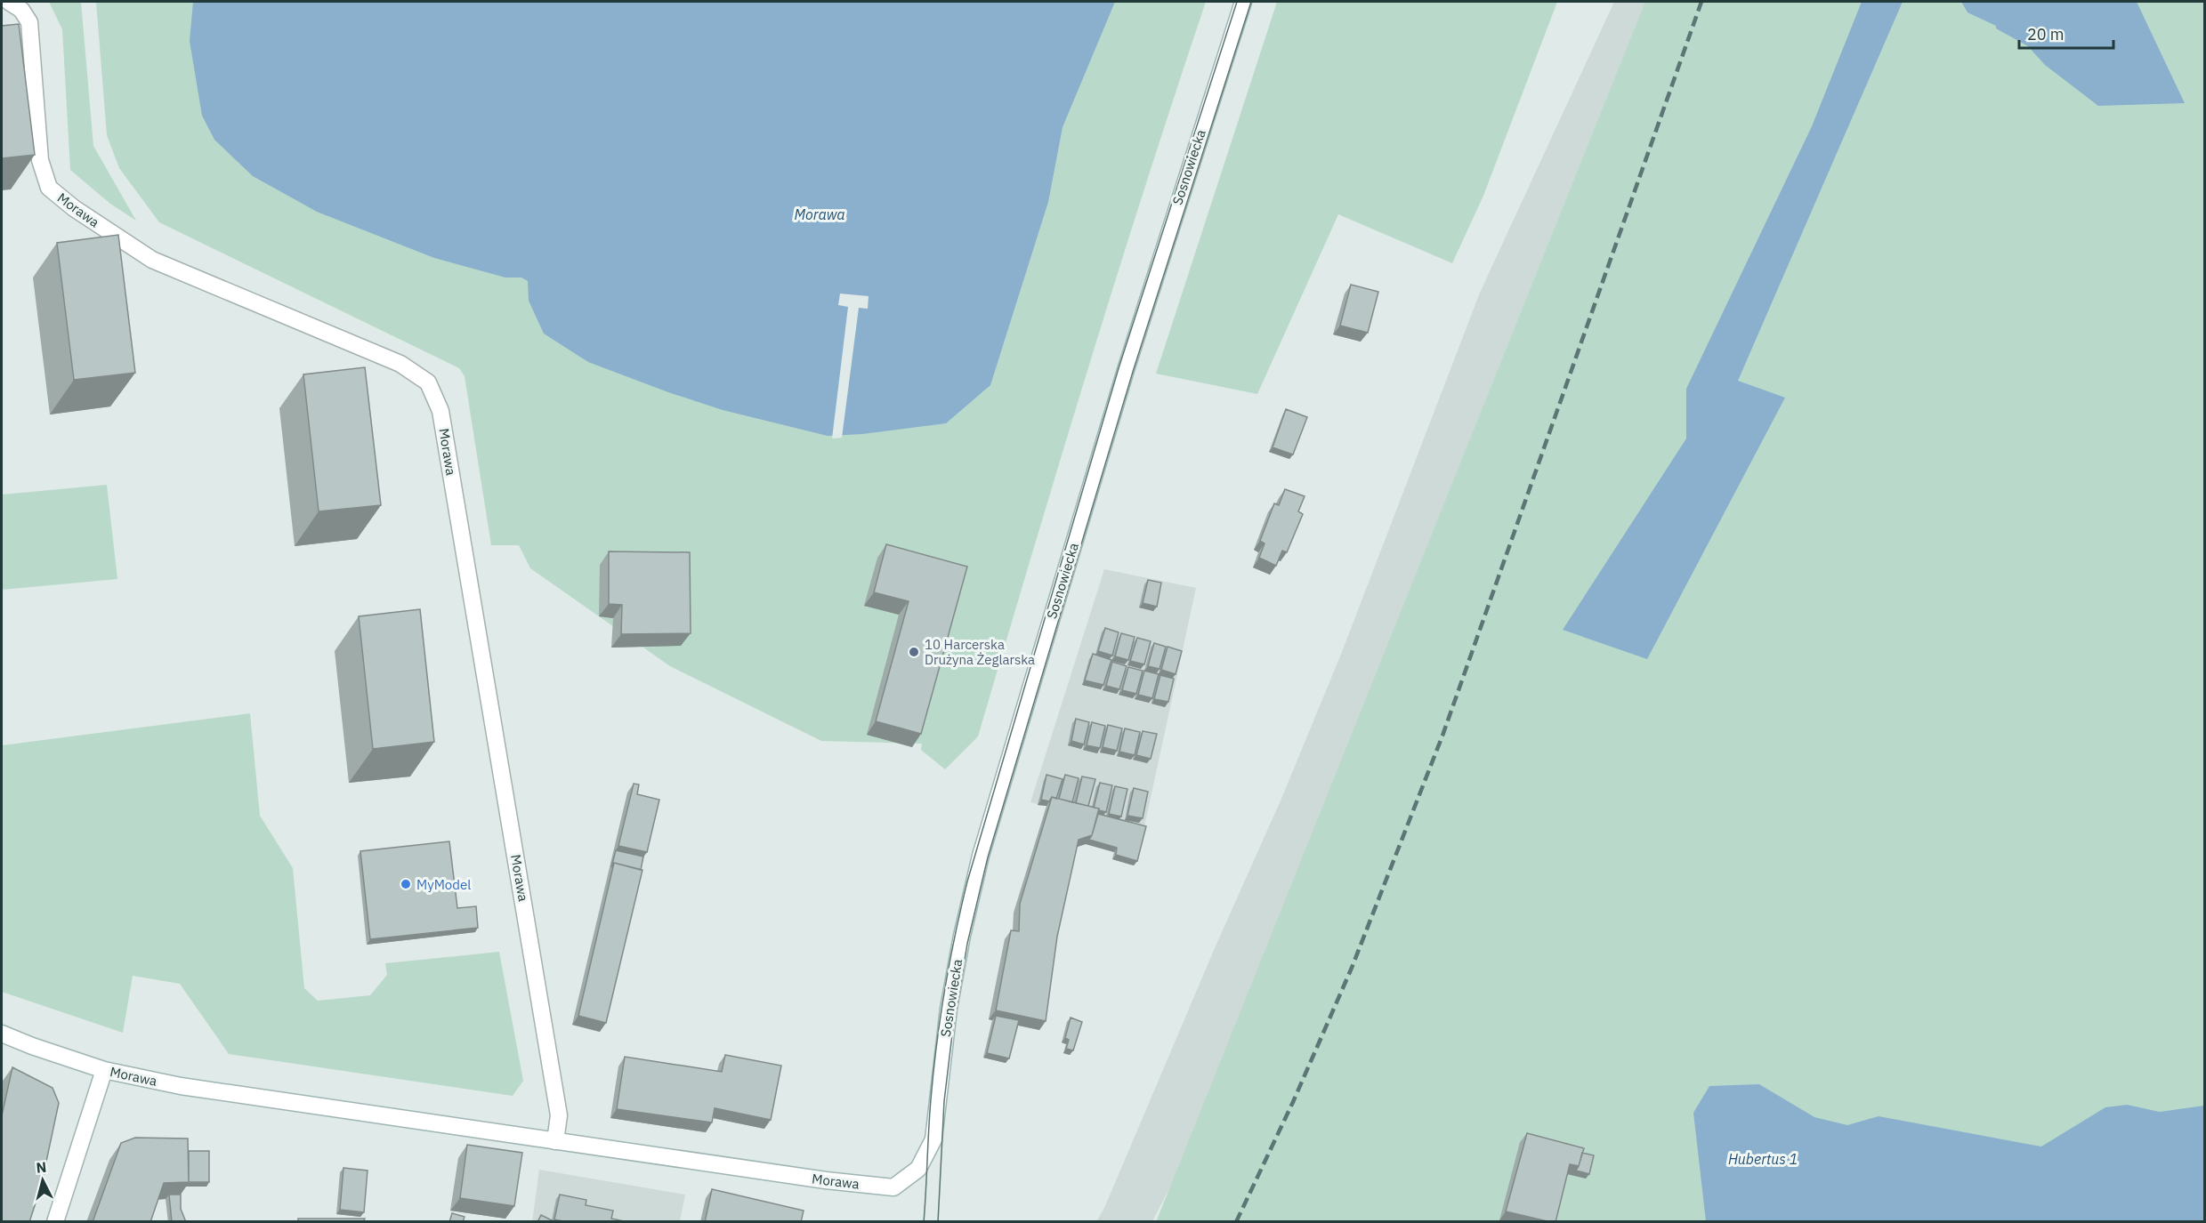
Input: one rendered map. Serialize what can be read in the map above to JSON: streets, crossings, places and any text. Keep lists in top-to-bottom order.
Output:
{
  "streets": {
    "street": ["Sosnowiecka", "Morawa"]
  },
  "crossings": [
    ["Sosnowiecka", "Morawa"]
  ],
  "water": ["Morawa", "Hubertus 1"],
  "places": ["10 Harcerska Drużyna Żeglarska", "MyModel"],
  "scale_bar": "20 m",
  "north": "top"
}
